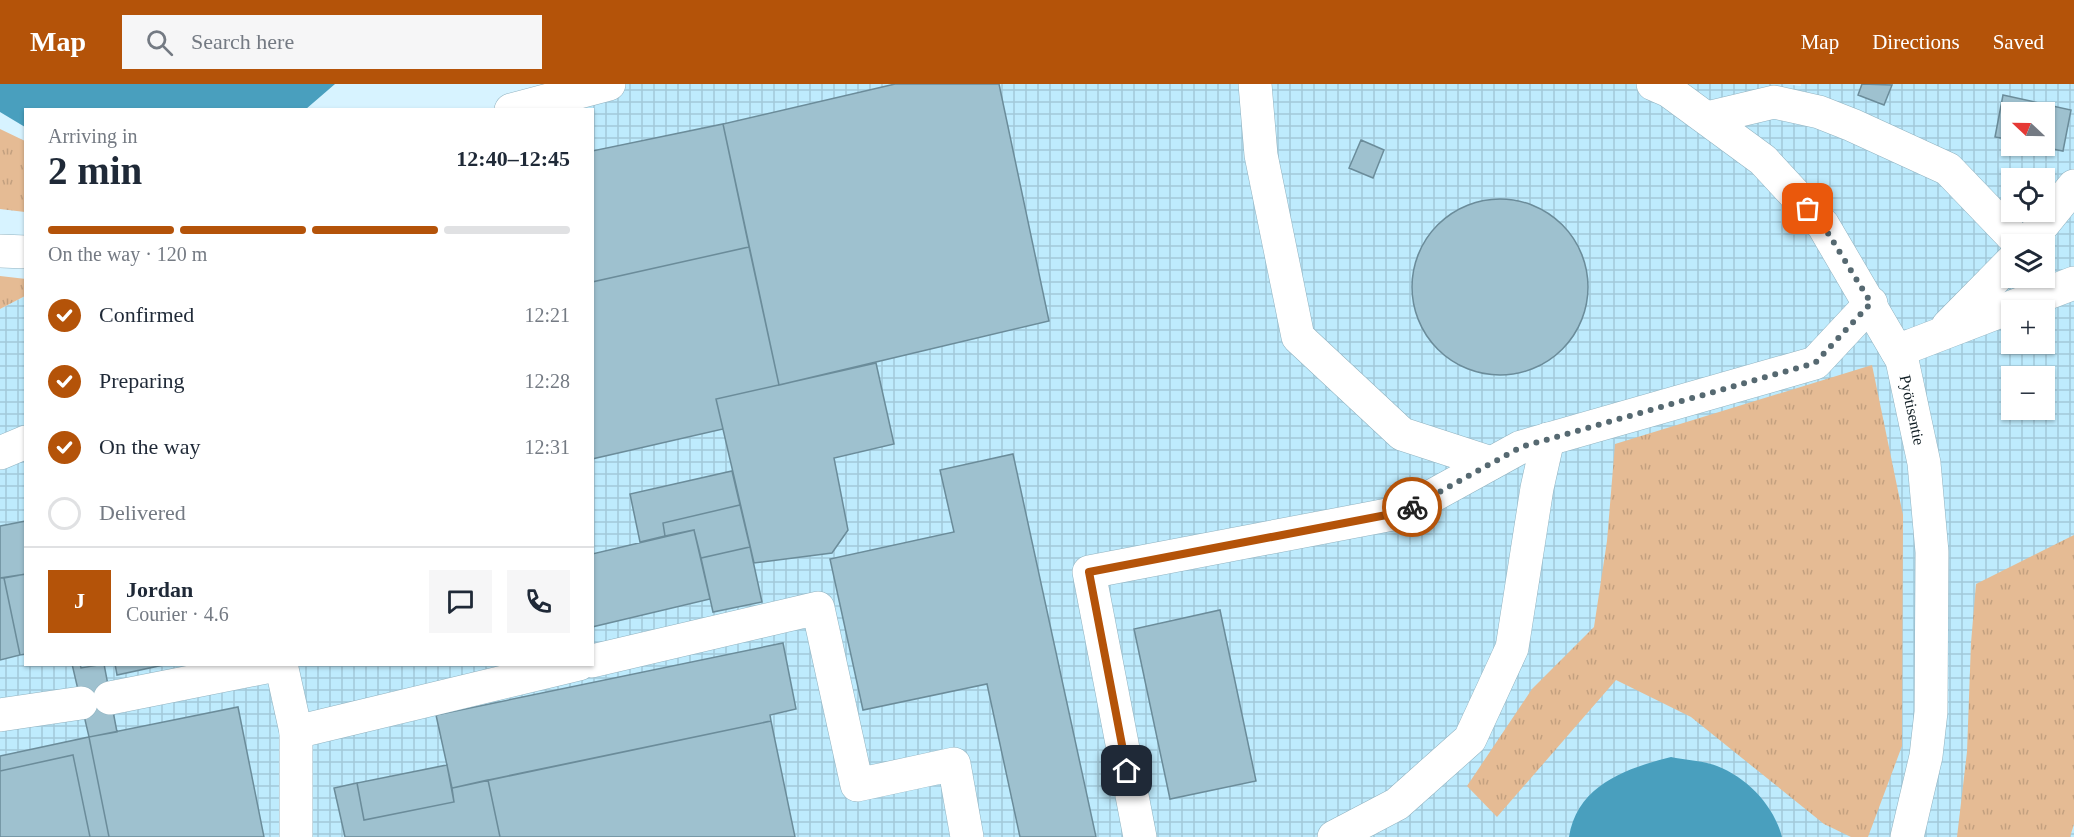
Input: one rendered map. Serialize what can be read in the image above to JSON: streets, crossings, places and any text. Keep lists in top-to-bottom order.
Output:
{
  "streets": {
    "street": ["Pyötisentie"]
  },
  "north": "left",
  "page": {
    "header": "Map",
    "search": "Search here",
    "nav": ["Map", "Directions", "Saved"],
    "map_buttons": ["+", "−"],
    "heading": ["2 min", "Arriving in", "12:40–12:45"],
    "panel": ["Jordan", "Courier · 4.6"],
    "bar": "On the way · 120 m",
    "list": [
      ["Confirmed", "12:21"],
      ["Preparing", "12:28"],
      ["On the way", "12:31"],
      "Delivered"
    ],
    "round": "J"
  }
}
